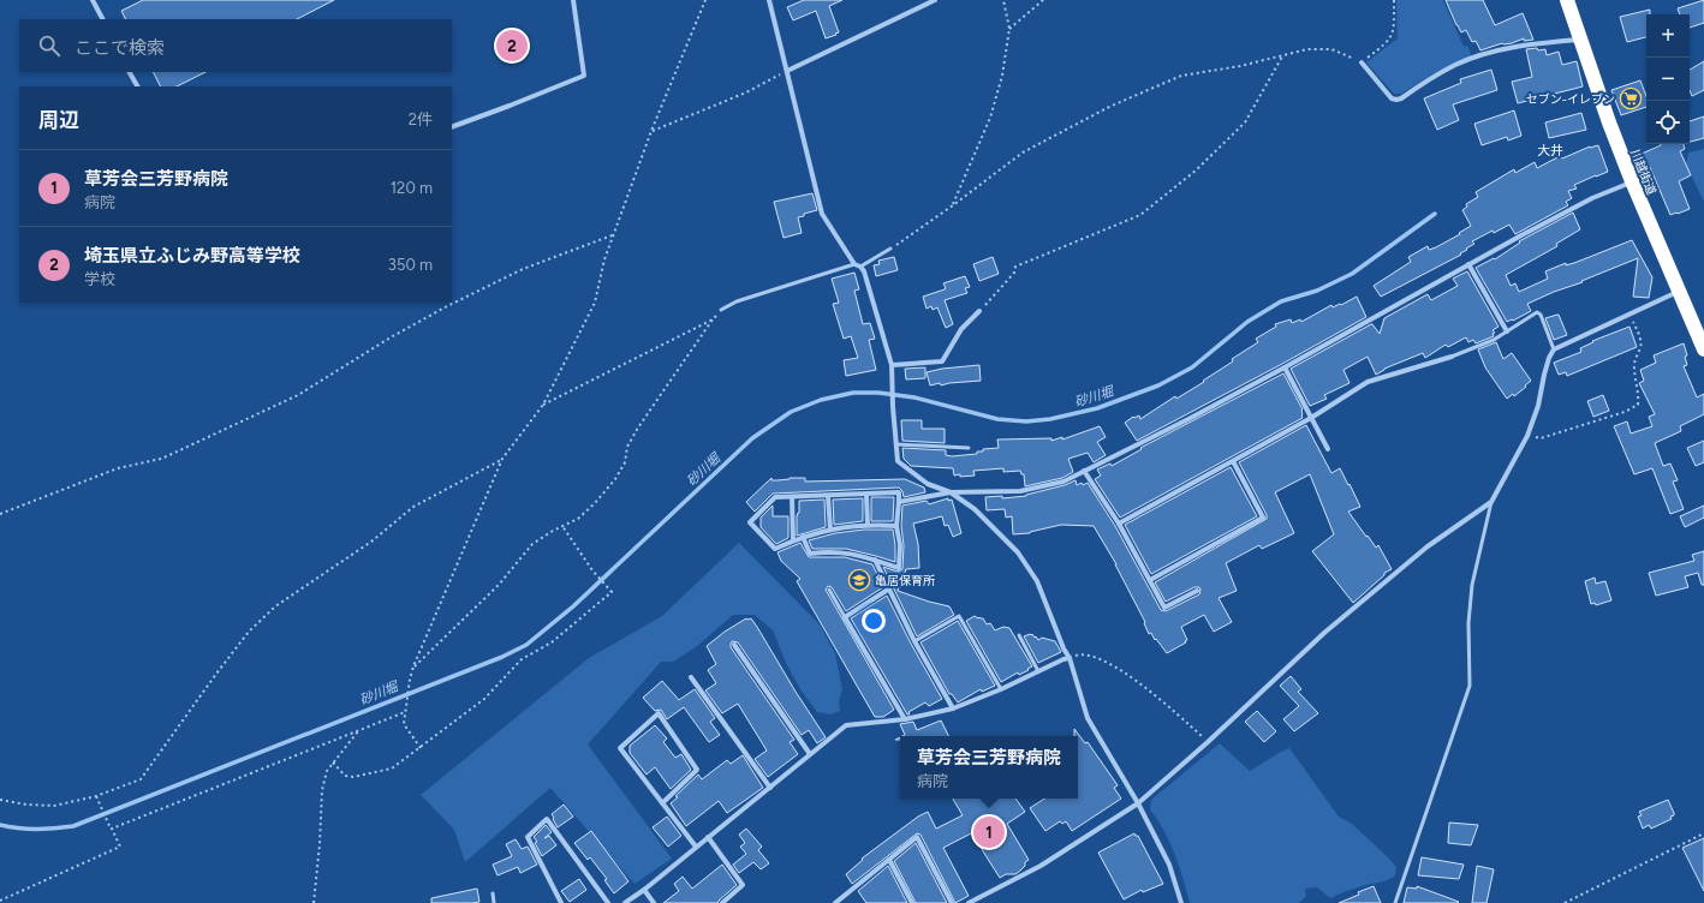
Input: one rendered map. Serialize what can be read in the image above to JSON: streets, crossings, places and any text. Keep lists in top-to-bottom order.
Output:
{
  "streets": {
    "highway": ["川越街道"]
  },
  "districts": ["大井"],
  "water": ["砂川堀"],
  "places": {
    "supermarket": ["セブン-イレブン"],
    "school or university": ["亀居保育所"]
  },
  "page": {
    "map_buttons": ["+", "−"],
    "search": "ここで検索",
    "pins": ["2", "1"],
    "heading": ["周辺", "2件"],
    "list": [
      {
        "mark": "1",
        "name": "草芳会三芳野病院",
        "note": "病院",
        "value": "120 m"
      },
      {
        "mark": "2",
        "name": "埼玉県立ふじみ野高等学校",
        "note": "学校",
        "value": "350 m"
      }
    ],
    "popup": ["草芳会三芳野病院", "病院"]
  }
}
